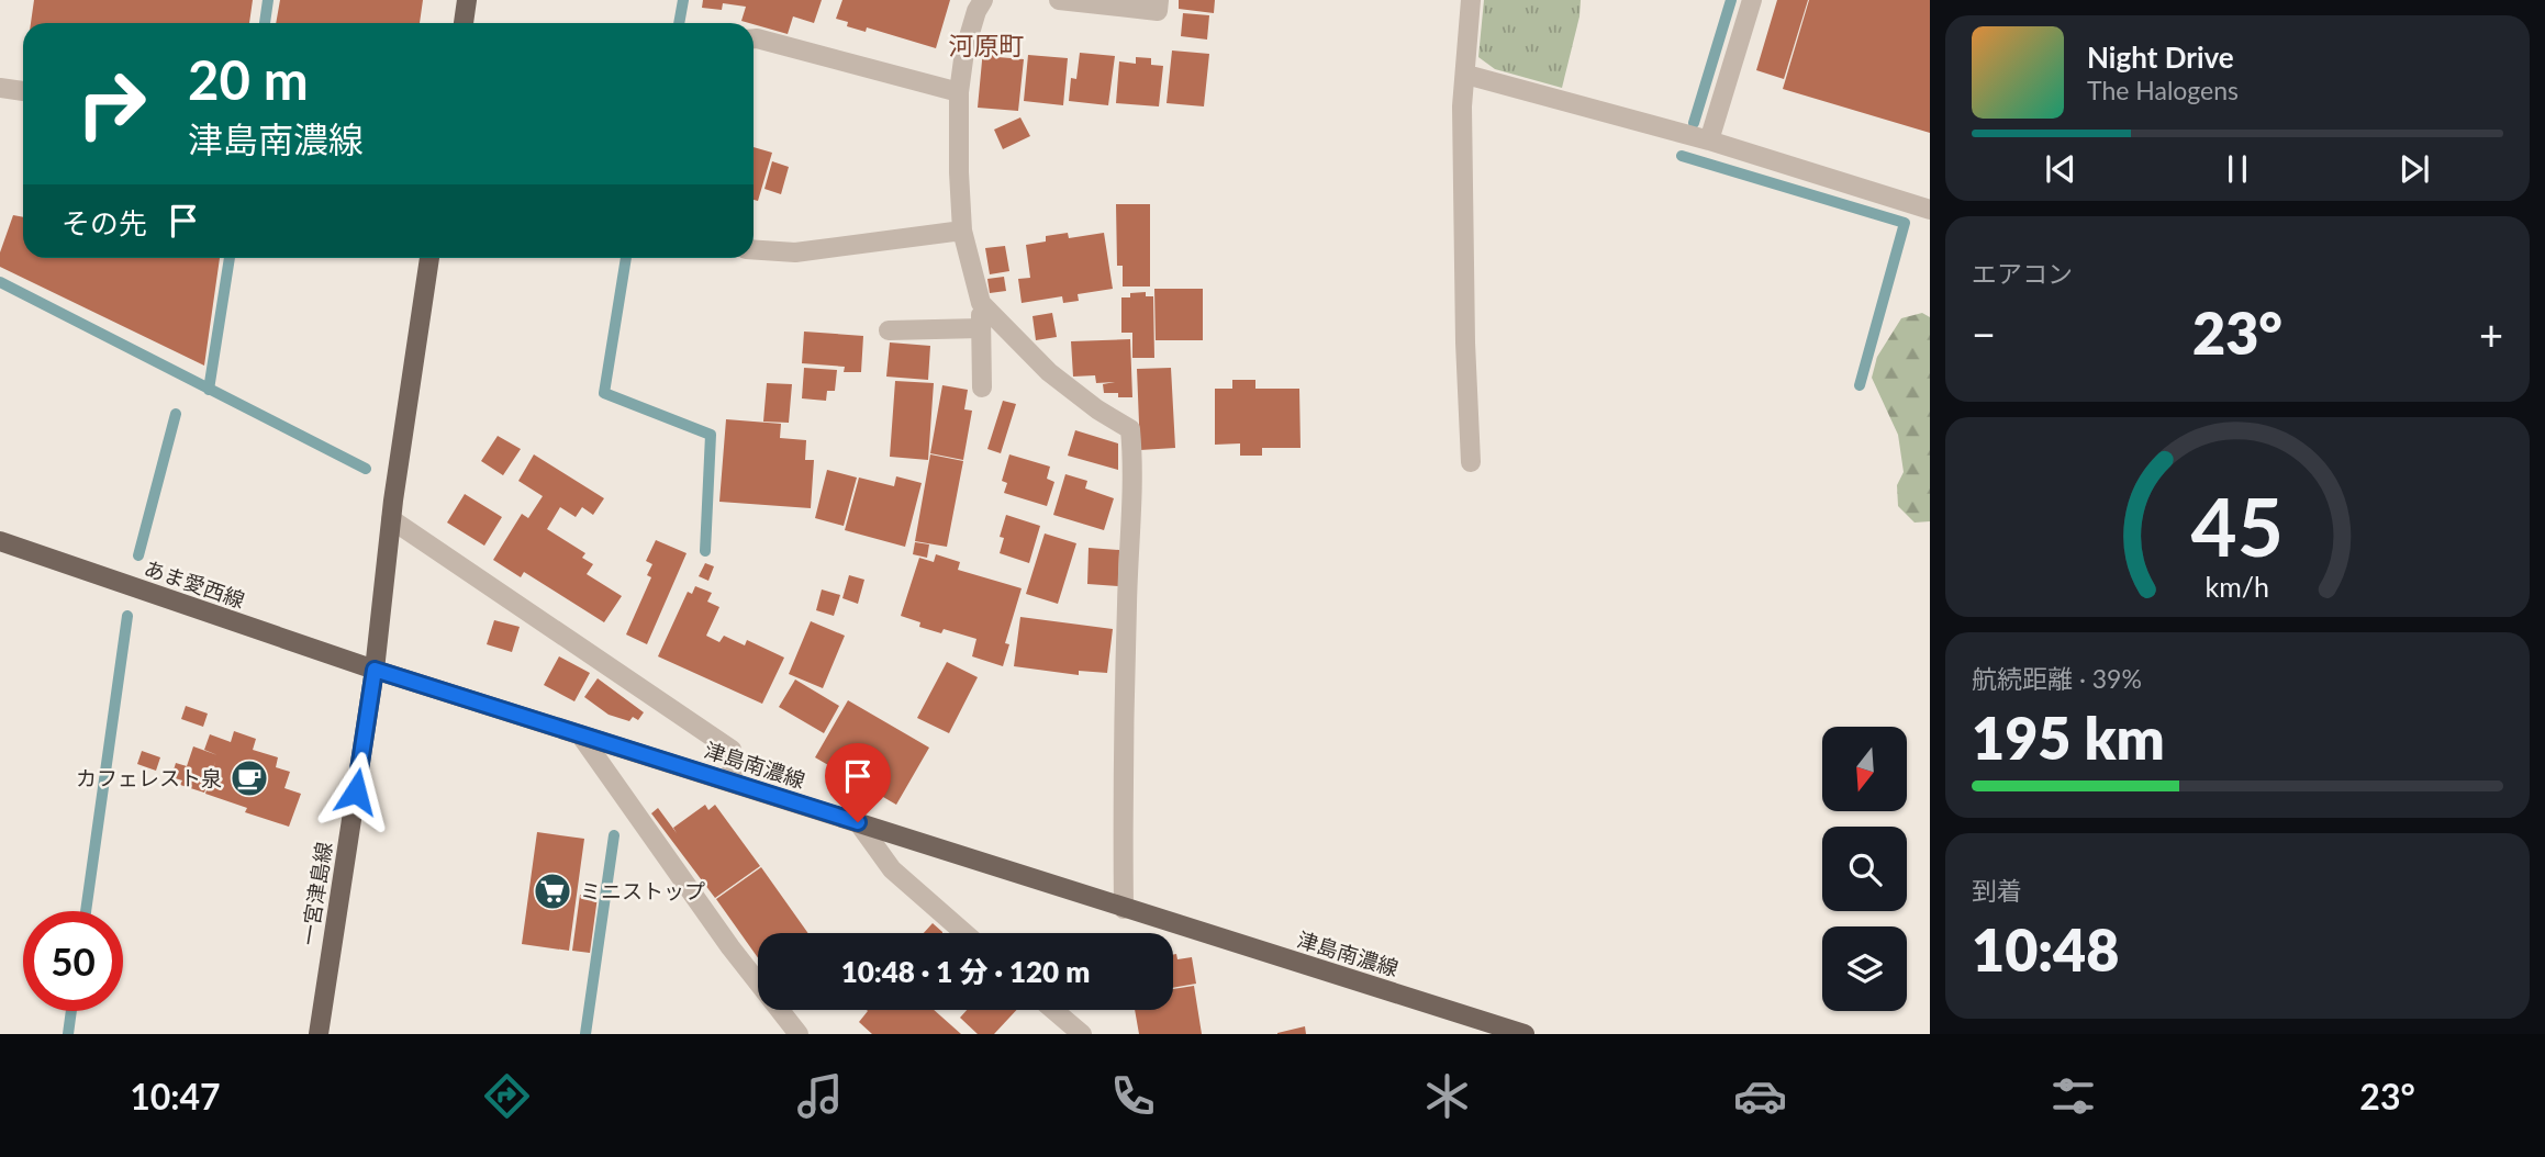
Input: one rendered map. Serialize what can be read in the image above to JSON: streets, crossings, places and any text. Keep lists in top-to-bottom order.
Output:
{
  "streets": {
    "main road": ["あま愛西線", "津島南濃線", "一宮津島線"]
  },
  "crossings": [
    ["あま愛西線", "津島南濃線"],
    ["あま愛西線", "一宮津島線"],
    ["津島南濃線", "一宮津島線"]
  ],
  "districts": ["河原町"],
  "places": {
    "cafe": ["カフェレスト泉"],
    "supermarket": ["ミニストップ"]
  },
  "north": "bottom",
  "page": {
    "turn": ["20 m", "津島南濃線"],
    "song": ["Night Drive", "The Halogens"],
    "then": "その先",
    "tile": [
      "エアコン",
      ["航続距離 · 39%", "195 km"],
      ["到着", "10:48"]
    ],
    "heat": ["−", "23°", "+"],
    "limit": "50",
    "trip": "10:48 · 1 分 · 120 m",
    "tabs": ["10:47", "23°"],
    "gauge": ["45", "km/h"]
  }
}
